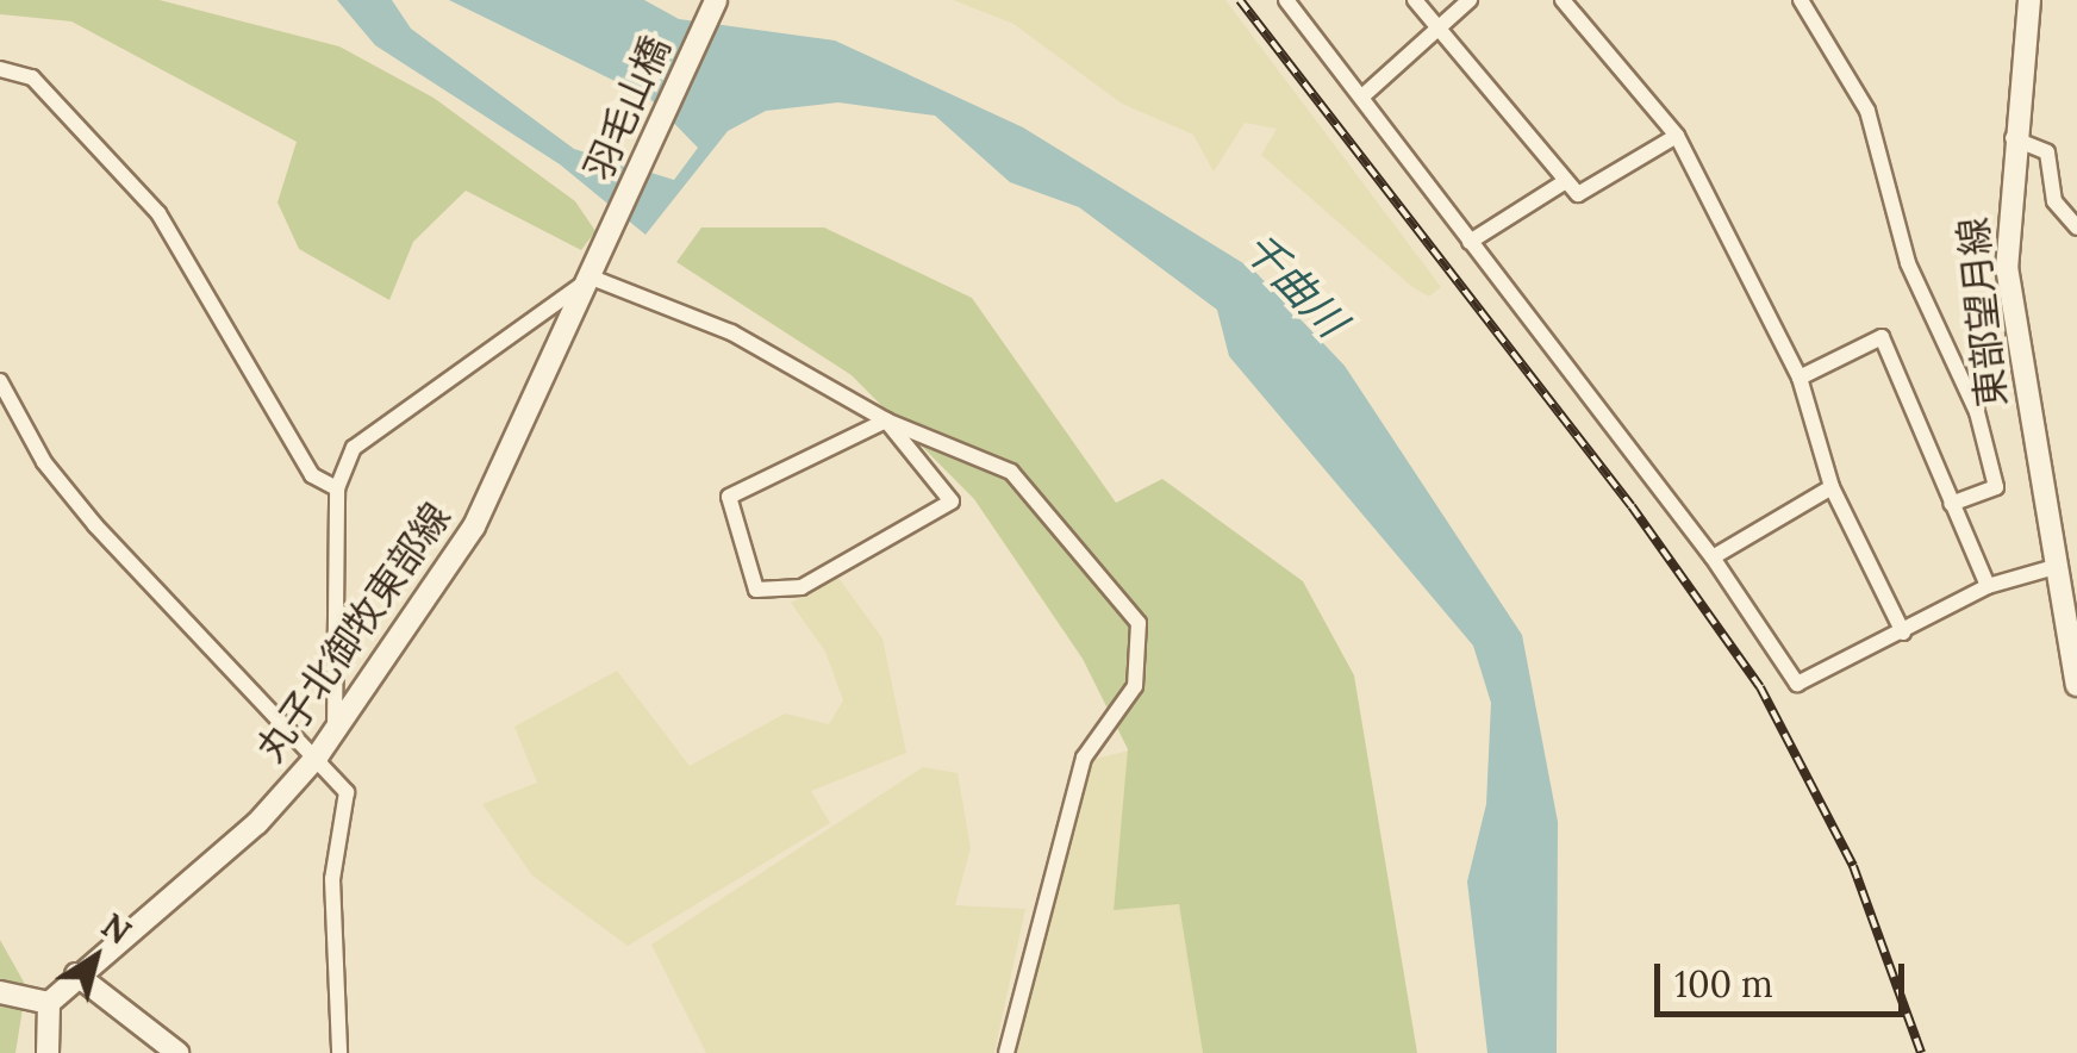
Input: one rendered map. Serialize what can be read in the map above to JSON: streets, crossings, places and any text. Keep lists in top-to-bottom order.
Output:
{
  "streets": {
    "main road": ["羽毛山橋", "東部望月線", "丸子北御牧東部線"]
  },
  "crossings": [
    ["羽毛山橋", "丸子北御牧東部線"]
  ],
  "water": ["千曲川"],
  "scale_bar": "100 m",
  "north": "top right"
}
